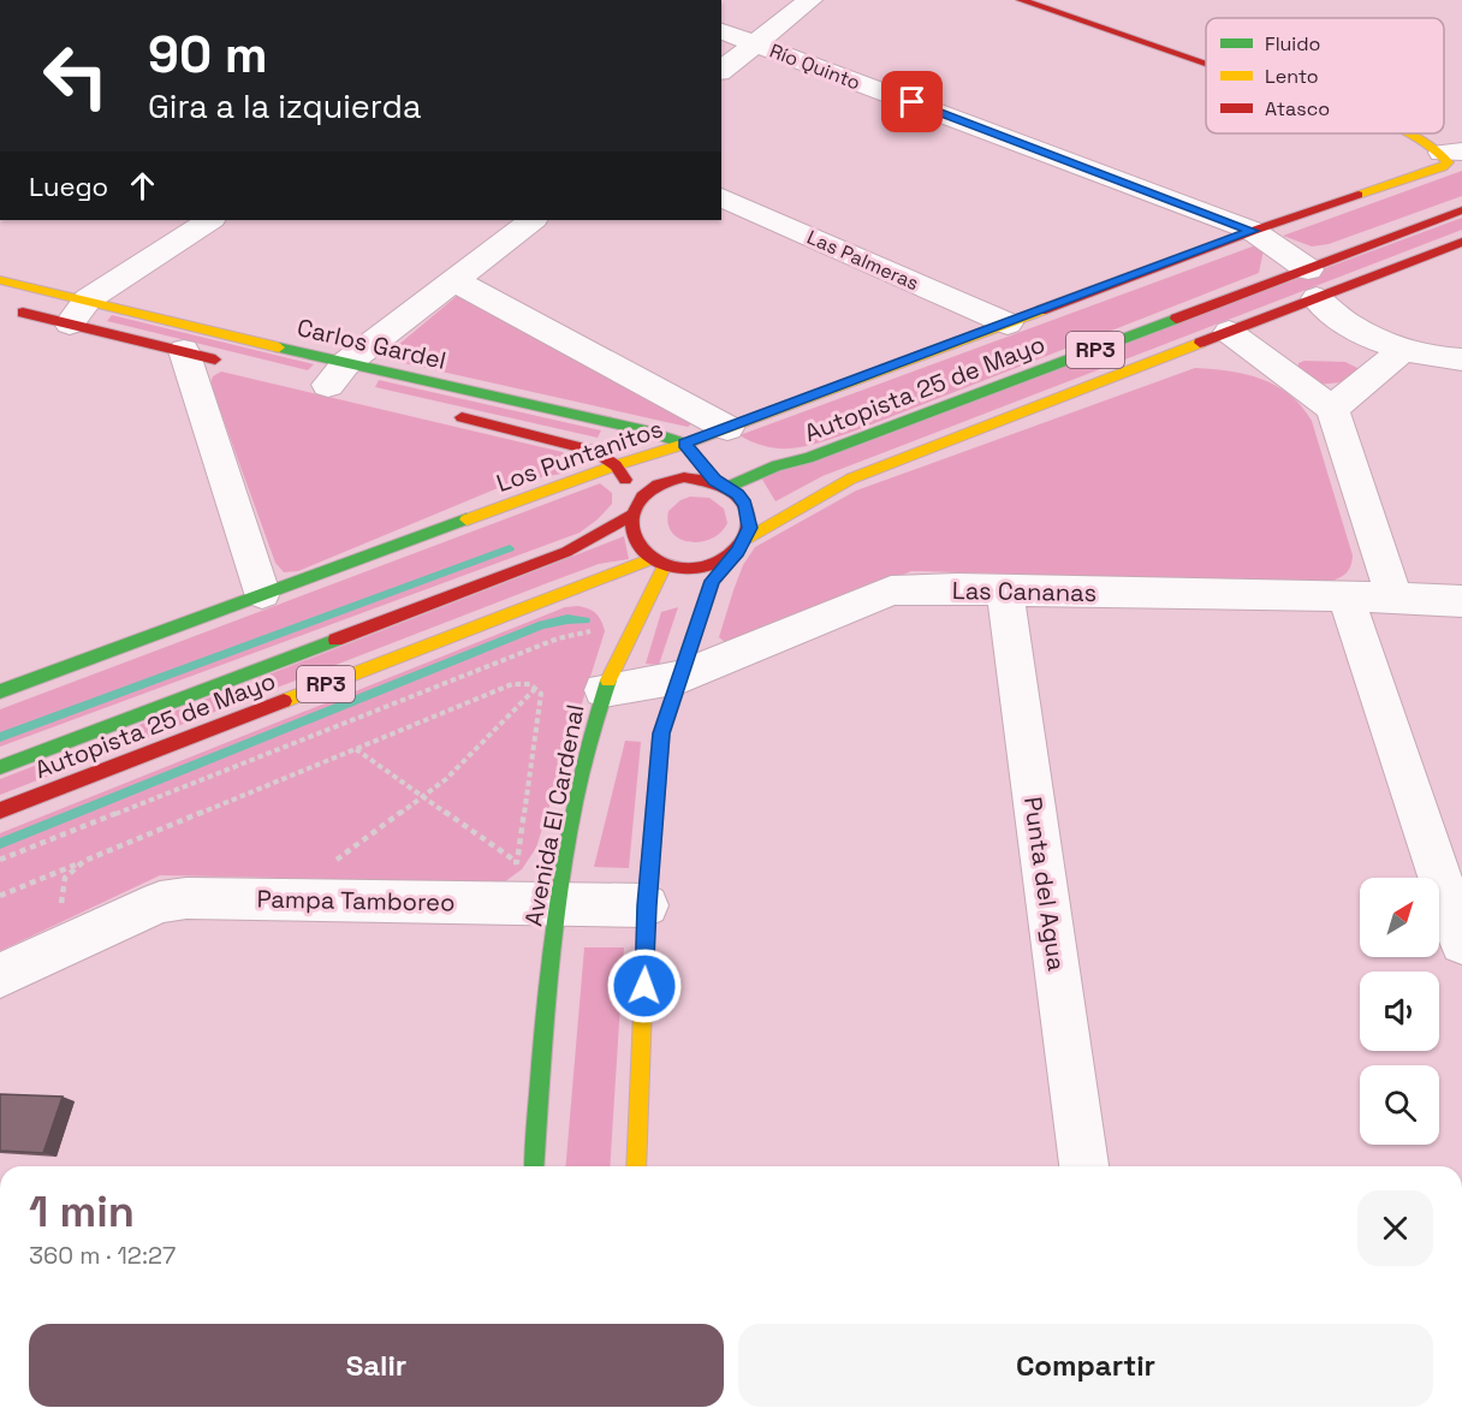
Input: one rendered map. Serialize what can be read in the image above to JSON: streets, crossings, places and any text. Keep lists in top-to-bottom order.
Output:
{
  "streets": {
    "street": [
      "Río Quinto",
      "Las Palmeras",
      "Carlos Gardel",
      "RP3",
      "Autopista 25 de Mayo",
      "Los Puntanitos",
      "Las Cananas",
      "Avenida El Cardenal",
      "Punta del Agua",
      "Pampa Tamboreo"
    ]
  },
  "crossings": [
    ["Río Quinto", "Autopista 25 de Mayo"],
    ["Río Quinto", "Los Puntanitos"],
    ["Las Palmeras", "Los Puntanitos"],
    ["Carlos Gardel", "Los Puntanitos"],
    ["RP3", "Autopista 25 de Mayo"],
    ["RP3", "Avenida El Cardenal"],
    ["Autopista 25 de Mayo", "Avenida El Cardenal"],
    ["Las Cananas", "Avenida El Cardenal"],
    ["Las Cananas", "Punta del Agua"],
    ["Avenida El Cardenal", "Pampa Tamboreo"]
  ],
  "legend": ["Fluido", "Lento", "Atasco"],
  "north": "top right",
  "page": {
    "turn": ["90 m", "Gira a la izquierda"],
    "then": "Luego",
    "heading": ["1 min", "360 m · 12:27"],
    "buttons": ["Salir", "Compartir"]
  }
}
